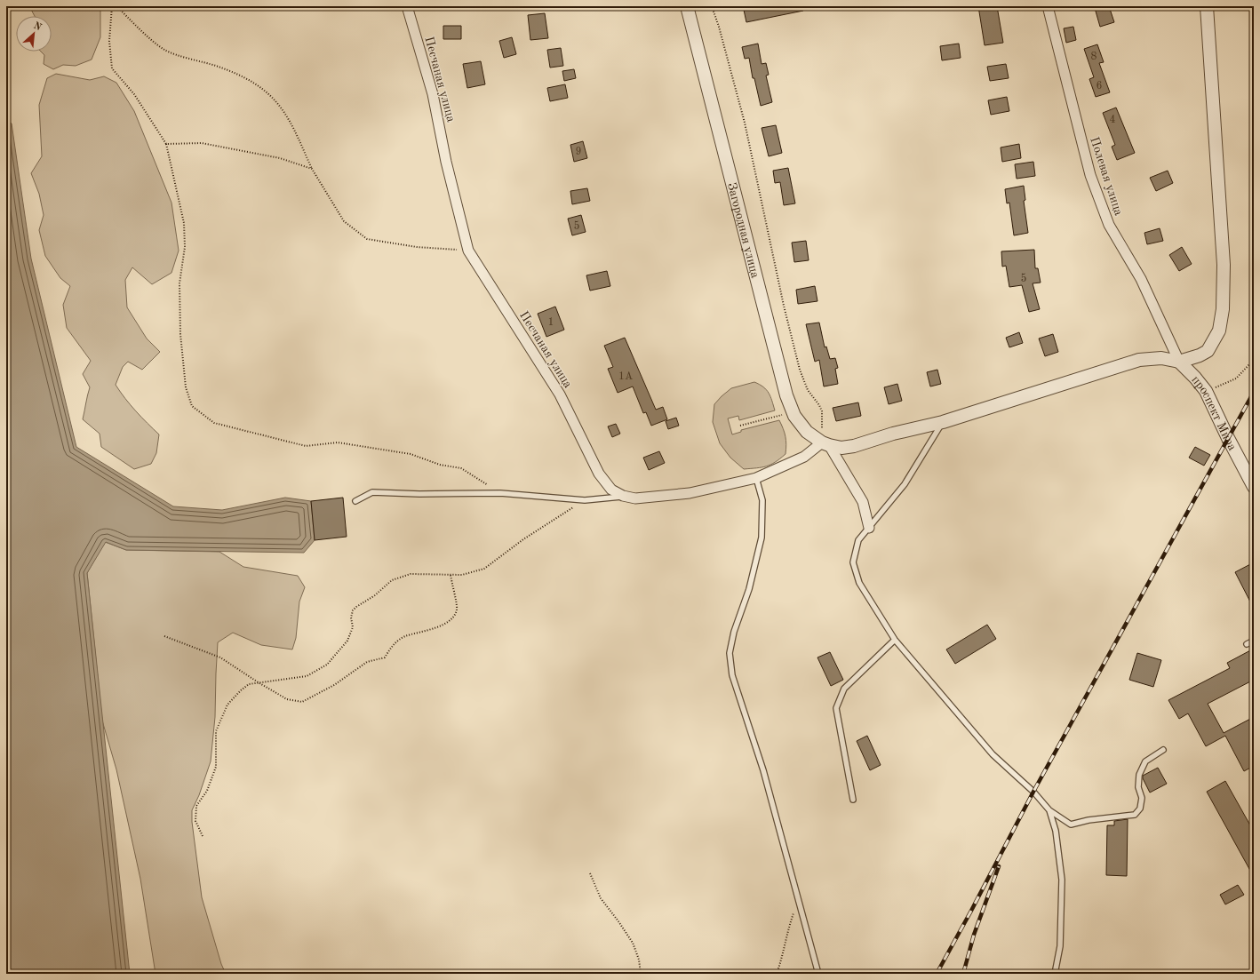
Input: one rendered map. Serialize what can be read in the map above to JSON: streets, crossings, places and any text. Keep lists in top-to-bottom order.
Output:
{
  "streets": {
    "street": [
      "Песчаная улица",
      "Полевая улица",
      "Загородная улица",
      "проспект Мира"
    ]
  },
  "crossings": [
    ["Песчаная улица", "Загородная улица"],
    ["Полевая улица", "проспект Мира"]
  ],
  "house_numbers": [
    "8",
    "6",
    "4",
    "9",
    "5",
    "5",
    "1",
    "1А"
  ],
  "north": "top right"
}
